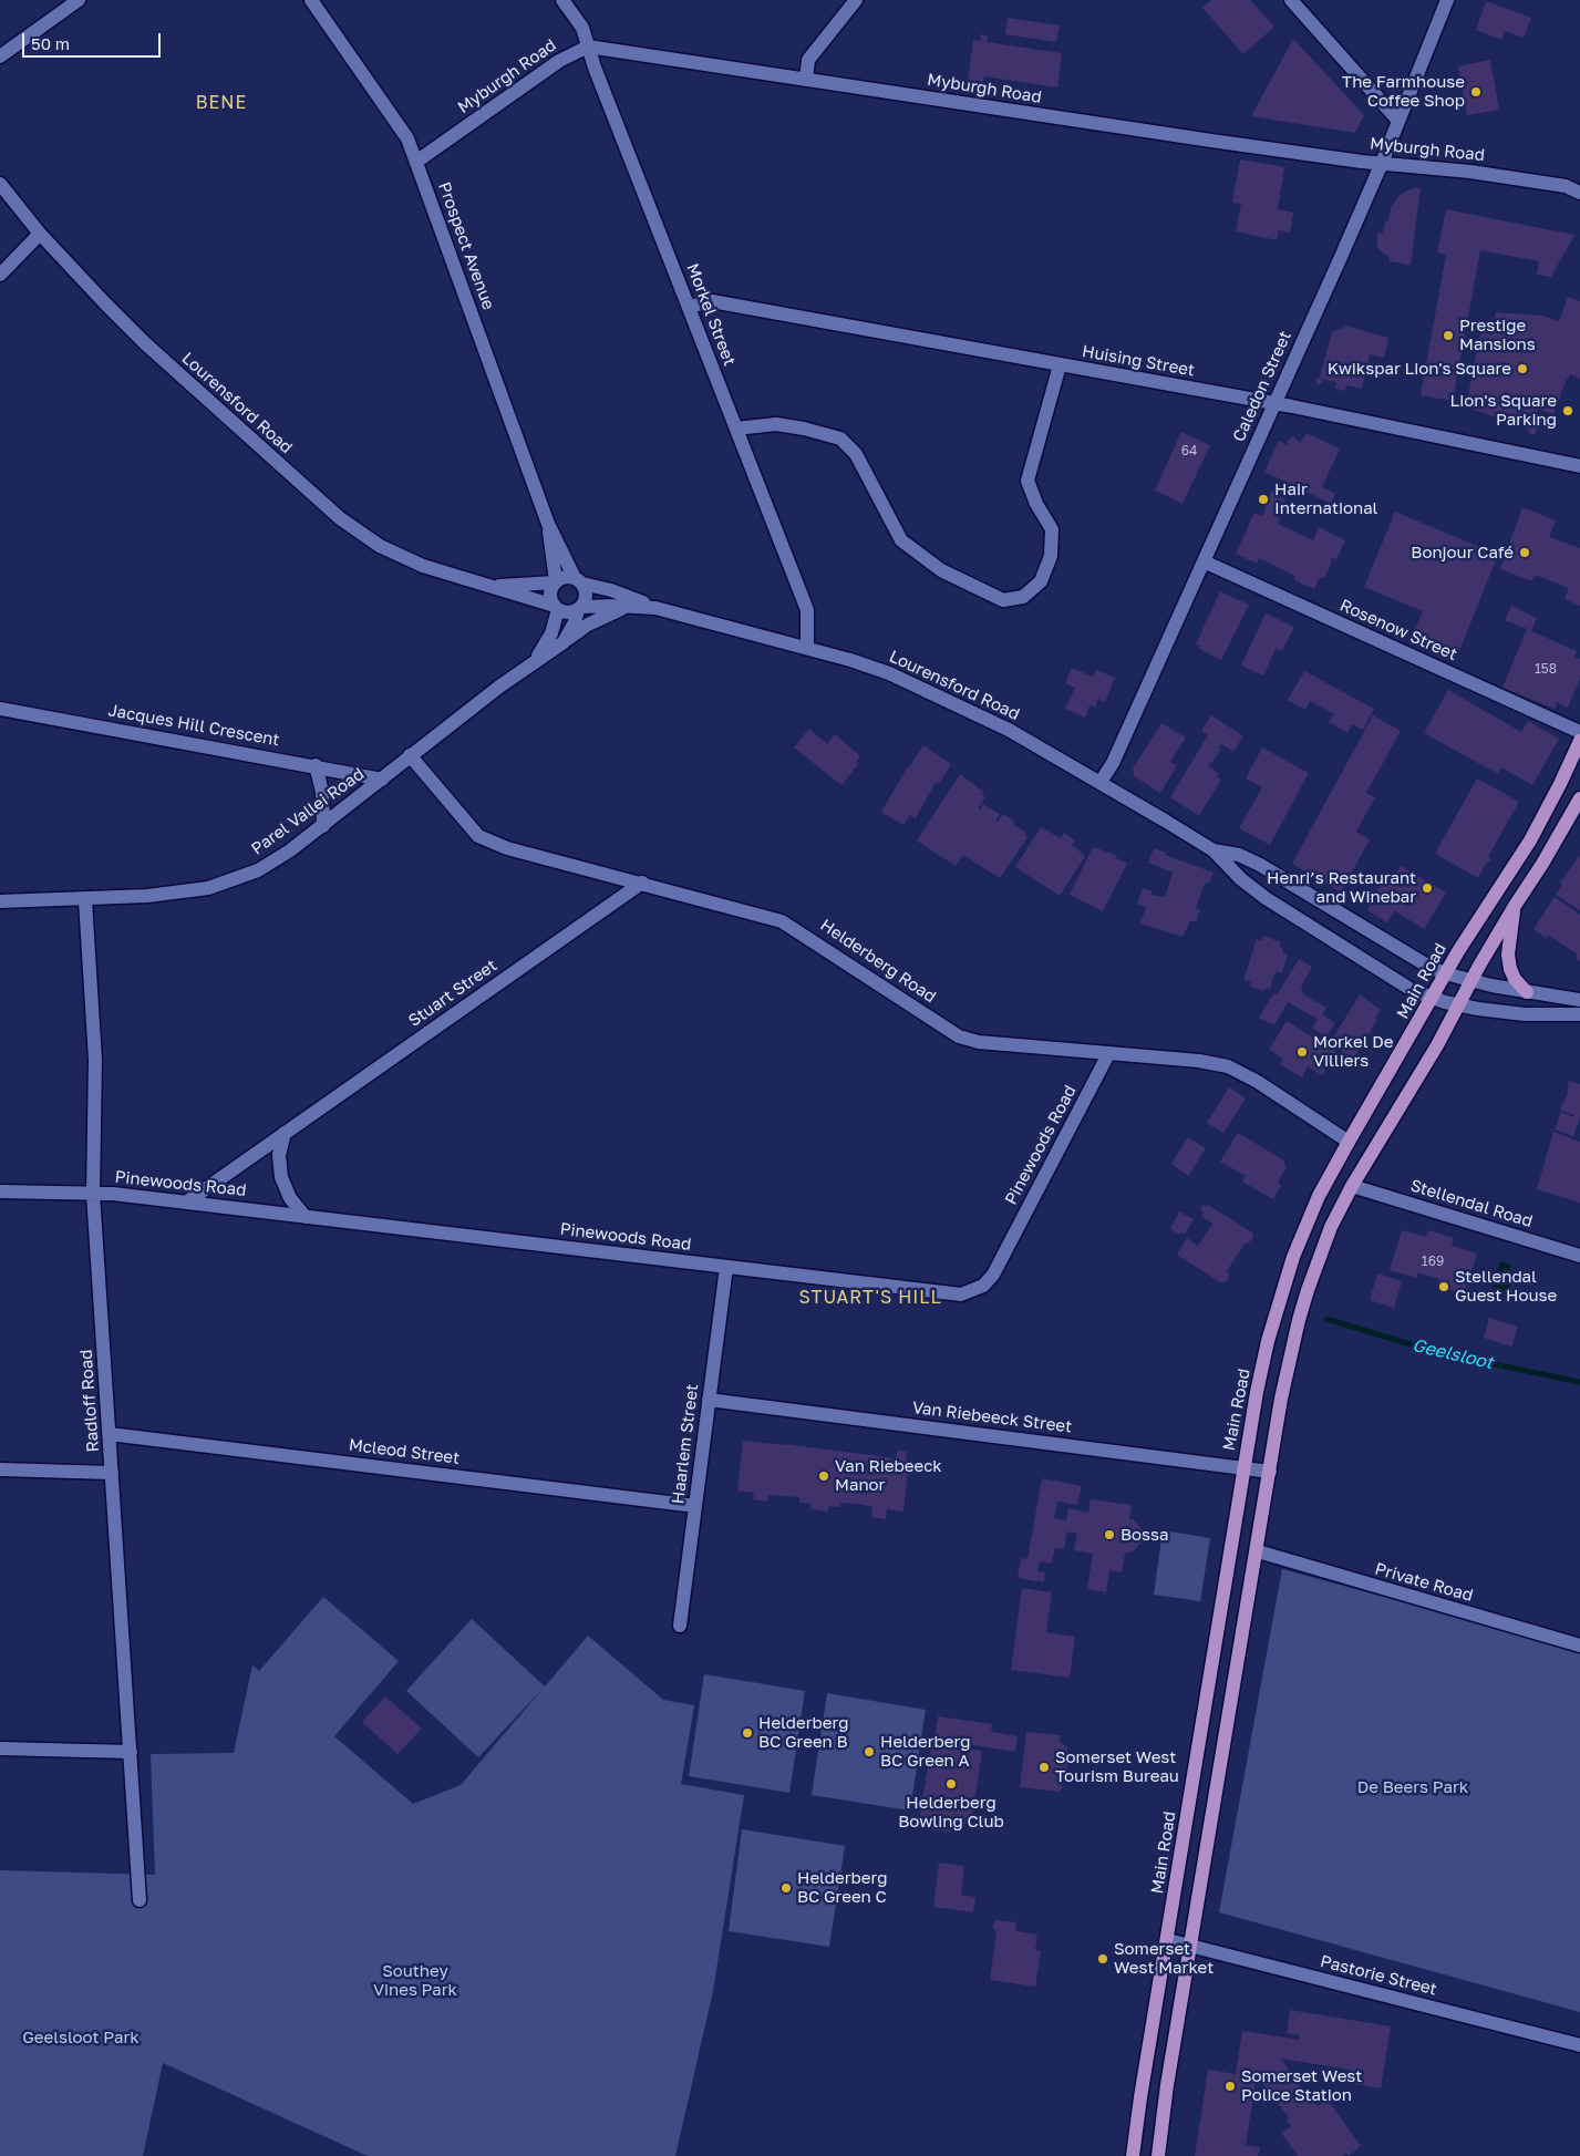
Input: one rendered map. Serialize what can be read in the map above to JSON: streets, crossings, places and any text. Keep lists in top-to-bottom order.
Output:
{
  "streets": {
    "main road": ["Main Road"],
    "street": [
      "Myburgh Road",
      "Prospect Avenue",
      "Morkel Street",
      "Huising Street",
      "Caledon Street",
      "Lourensford Road",
      "Rosenow Street",
      "Jacques Hill Crescent",
      "Parel Vallei Road",
      "Helderberg Road",
      "Stuart Street",
      "Pinewoods Road",
      "Stellendal Road",
      "Radloff Road",
      "Van Riebeeck Street",
      "Haarlem Street",
      "Mcleod Street",
      "Private Road",
      "Pastorie Street"
    ]
  },
  "crossings": [
    ["Myburgh Road", "Prospect Avenue"],
    ["Myburgh Road", "Morkel Street"],
    ["Myburgh Road", "Caledon Street"],
    ["Prospect Avenue", "Lourensford Road"],
    ["Prospect Avenue", "Parel Vallei Road"],
    ["Morkel Street", "Huising Street"],
    ["Morkel Street", "Lourensford Road"],
    ["Huising Street", "Caledon Street"],
    ["Caledon Street", "Lourensford Road"],
    ["Caledon Street", "Rosenow Street"],
    ["Lourensford Road", "Parel Vallei Road"],
    ["Lourensford Road", "Main Road"],
    ["Jacques Hill Crescent", "Parel Vallei Road"],
    ["Parel Vallei Road", "Helderberg Road"],
    ["Parel Vallei Road", "Radloff Road"],
    ["Helderberg Road", "Main Road"],
    ["Helderberg Road", "Stuart Street"],
    ["Helderberg Road", "Pinewoods Road"],
    ["Main Road", "Van Riebeeck Street"],
    ["Main Road", "Pastorie Street"],
    ["Stuart Street", "Pinewoods Road"],
    ["Pinewoods Road", "Radloff Road"],
    ["Pinewoods Road", "Haarlem Street"],
    ["Radloff Road", "Mcleod Street"],
    ["Van Riebeeck Street", "Haarlem Street"],
    ["Haarlem Street", "Mcleod Street"]
  ],
  "districts": ["BENE", "STUART'S HILL"],
  "water": ["Geelsloot"],
  "parks": ["De Beers Park", "Southey Vines Park", "Geelsloot Park"],
  "places": [
    "The Farmhouse Coffee Shop",
    "Prestige Mansions",
    "Kwikspar Lion's Square",
    "Lion's Square Parking",
    "Hair International",
    "Bonjour Café",
    "Henri’s Restaurant and Winebar",
    "Morkel De Villiers",
    "Stellendal Guest House",
    "Van Riebeeck Manor",
    "Bossa",
    "Helderberg BC Green B",
    "Helderberg BC Green A",
    "Somerset West Tourism Bureau",
    "Helderberg Bowling Club",
    "Helderberg BC Green C",
    "Somerset West Market",
    "Somerset West Police Station"
  ],
  "house_numbers": ["64", "158", "169"],
  "scale_bar": "50 m"
}
